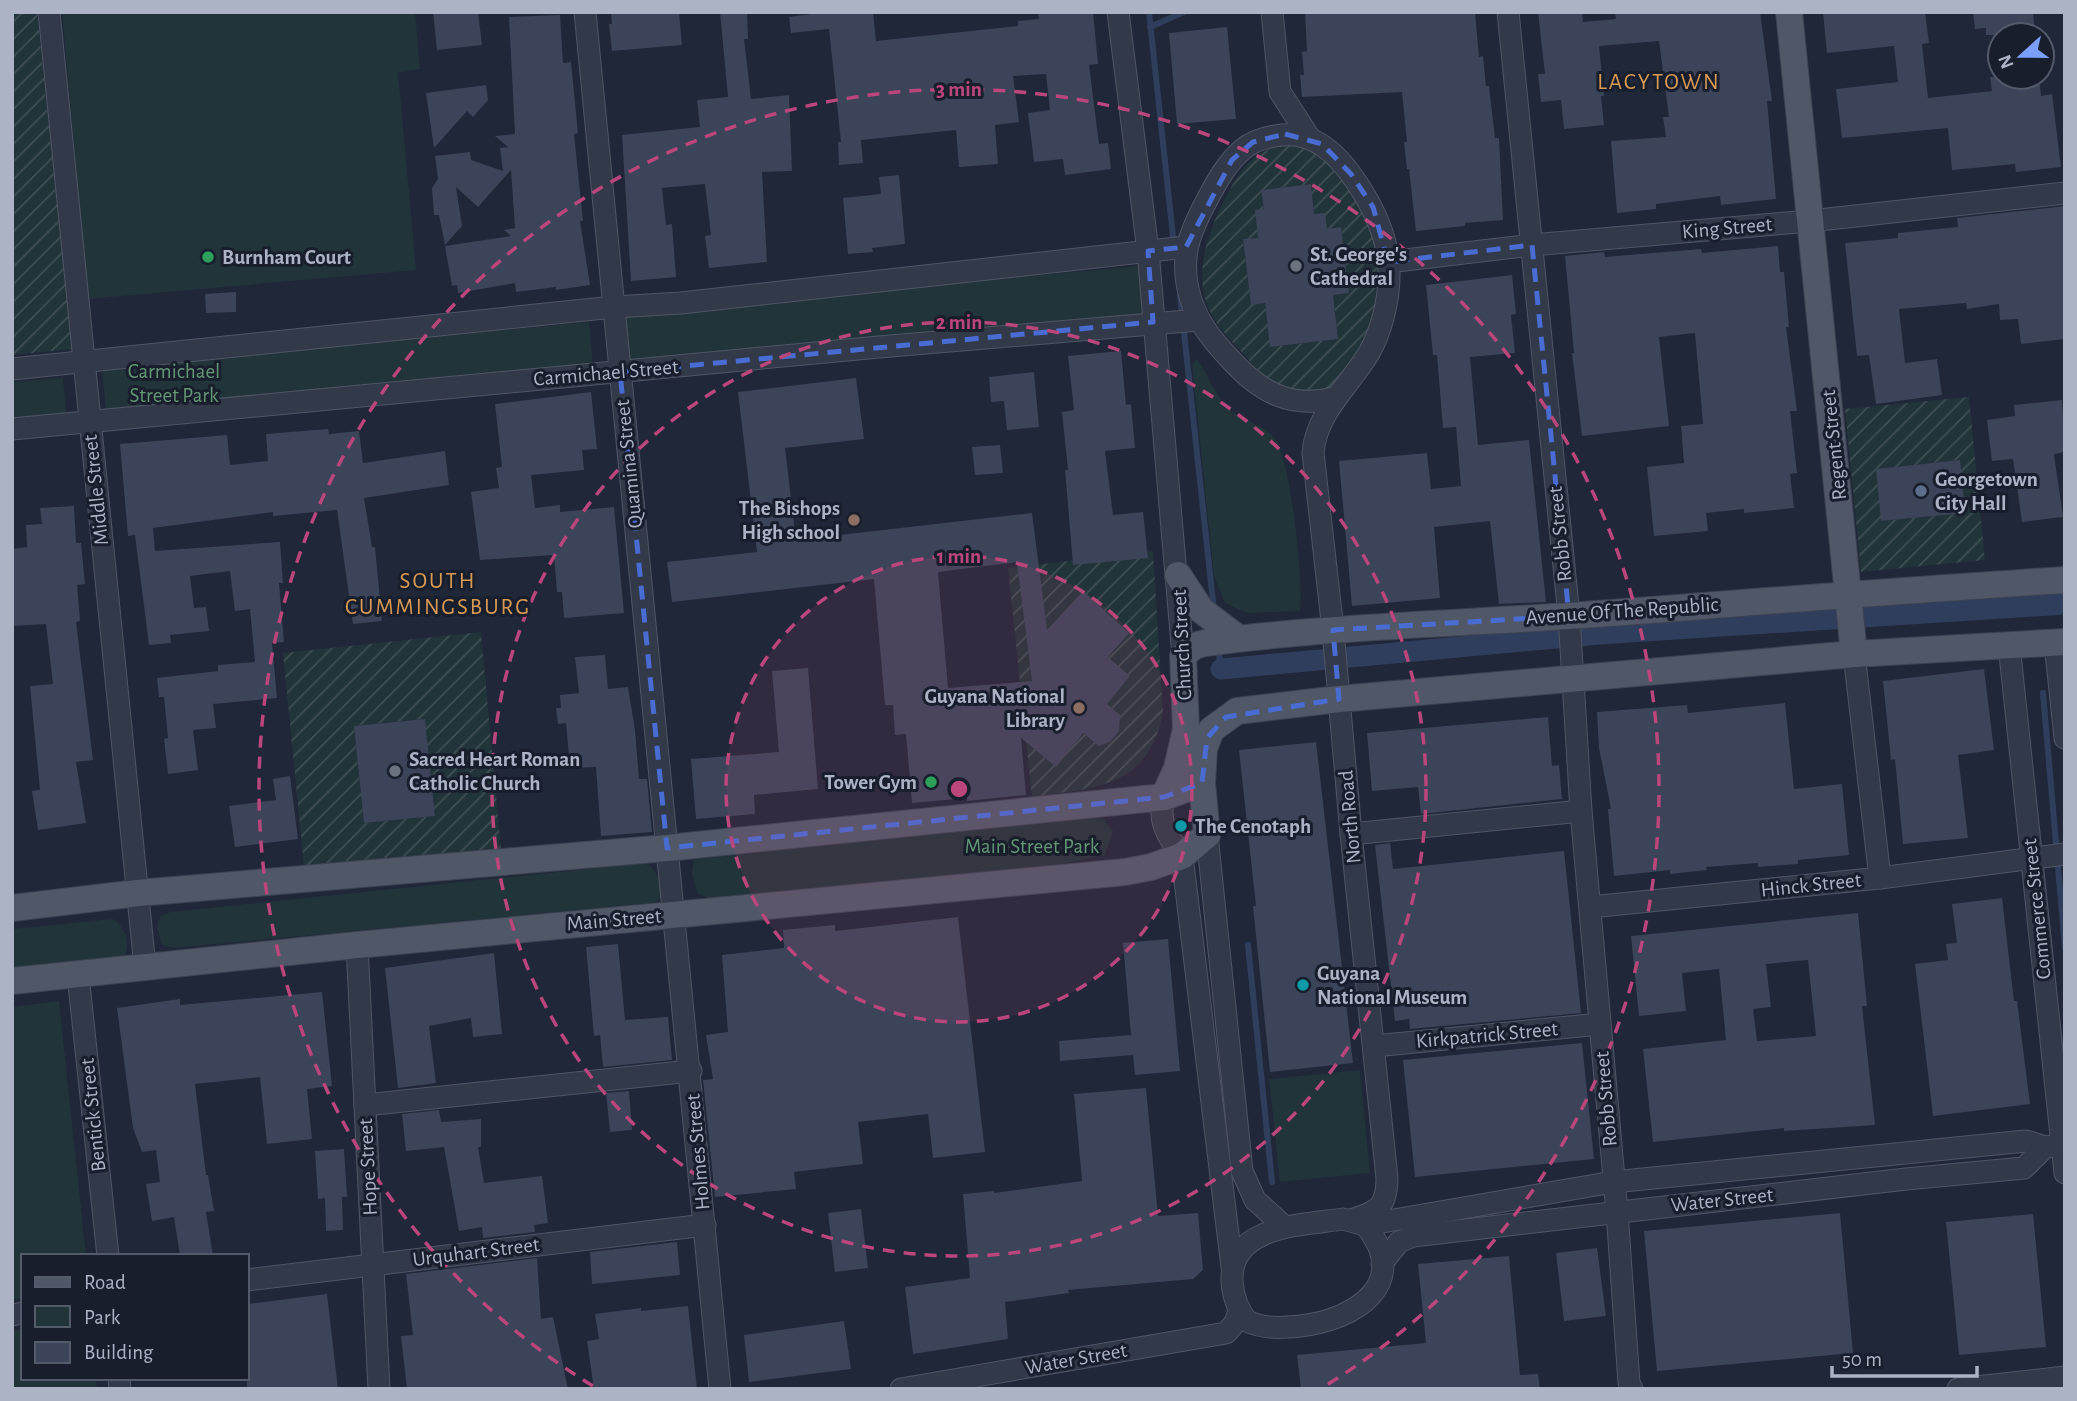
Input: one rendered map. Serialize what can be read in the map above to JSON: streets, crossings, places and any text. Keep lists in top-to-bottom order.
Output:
{
  "streets": {
    "main road": [
      "Regent Street",
      "Avenue Of The Republic",
      "Church Street",
      "Main Street"
    ],
    "street": [
      "King Street",
      "Carmichael Street",
      "Quamina Street",
      "Middle Street",
      "Robb Street",
      "North Road",
      "Hinck Street",
      "Commerce Street",
      "Kirkpatrick Street",
      "Bentick Street",
      "Holmes Street",
      "Hope Street",
      "Water Street",
      "Urquhart Street"
    ]
  },
  "crossings": [
    ["King Street", "Carmichael Street"],
    ["King Street", "Regent Street"],
    ["King Street", "Robb Street"],
    ["King Street", "Church Street"],
    ["King Street", "North Road"],
    ["Carmichael Street", "Quamina Street"],
    ["Carmichael Street", "Middle Street"],
    ["Carmichael Street", "Church Street"],
    ["Carmichael Street", "North Road"],
    ["Regent Street", "Avenue Of The Republic"],
    ["Regent Street", "Hinck Street"],
    ["Quamina Street", "Main Street"],
    ["Quamina Street", "Holmes Street"],
    ["Middle Street", "Main Street"],
    ["Robb Street", "Avenue Of The Republic"],
    ["Robb Street", "Hinck Street"],
    ["Robb Street", "Kirkpatrick Street"],
    ["Robb Street", "Water Street"],
    ["Avenue Of The Republic", "Church Street"],
    ["Avenue Of The Republic", "North Road"],
    ["Church Street", "North Road"],
    ["Church Street", "Main Street"],
    ["Church Street", "Water Street"],
    ["North Road", "Kirkpatrick Street"],
    ["North Road", "Water Street"],
    ["Hinck Street", "Commerce Street"],
    ["Commerce Street", "Water Street"],
    ["Main Street", "Bentick Street"],
    ["Main Street", "Holmes Street"],
    ["Main Street", "Hope Street"],
    ["Holmes Street", "Urquhart Street"],
    ["Hope Street", "Urquhart Street"]
  ],
  "districts": ["LACYTOWN", "SOUTH CUMMINGSBURG"],
  "parks": ["Carmichael Street Park", "Main Street Park"],
  "places": [
    "Burnham Court",
    "St. George's Cathedral",
    "Georgetown City Hall",
    "The Bishops High school",
    "Guyana National Library",
    "Sacred Heart Roman Catholic Church",
    "Tower Gym",
    "The Cenotaph",
    "Guyana National Museum"
  ],
  "legend": ["Road", "Park", "Building"],
  "scale_bar": "50 m",
  "north": "left",
  "rings": ["3 min", "2 min", "1 min"]
}
